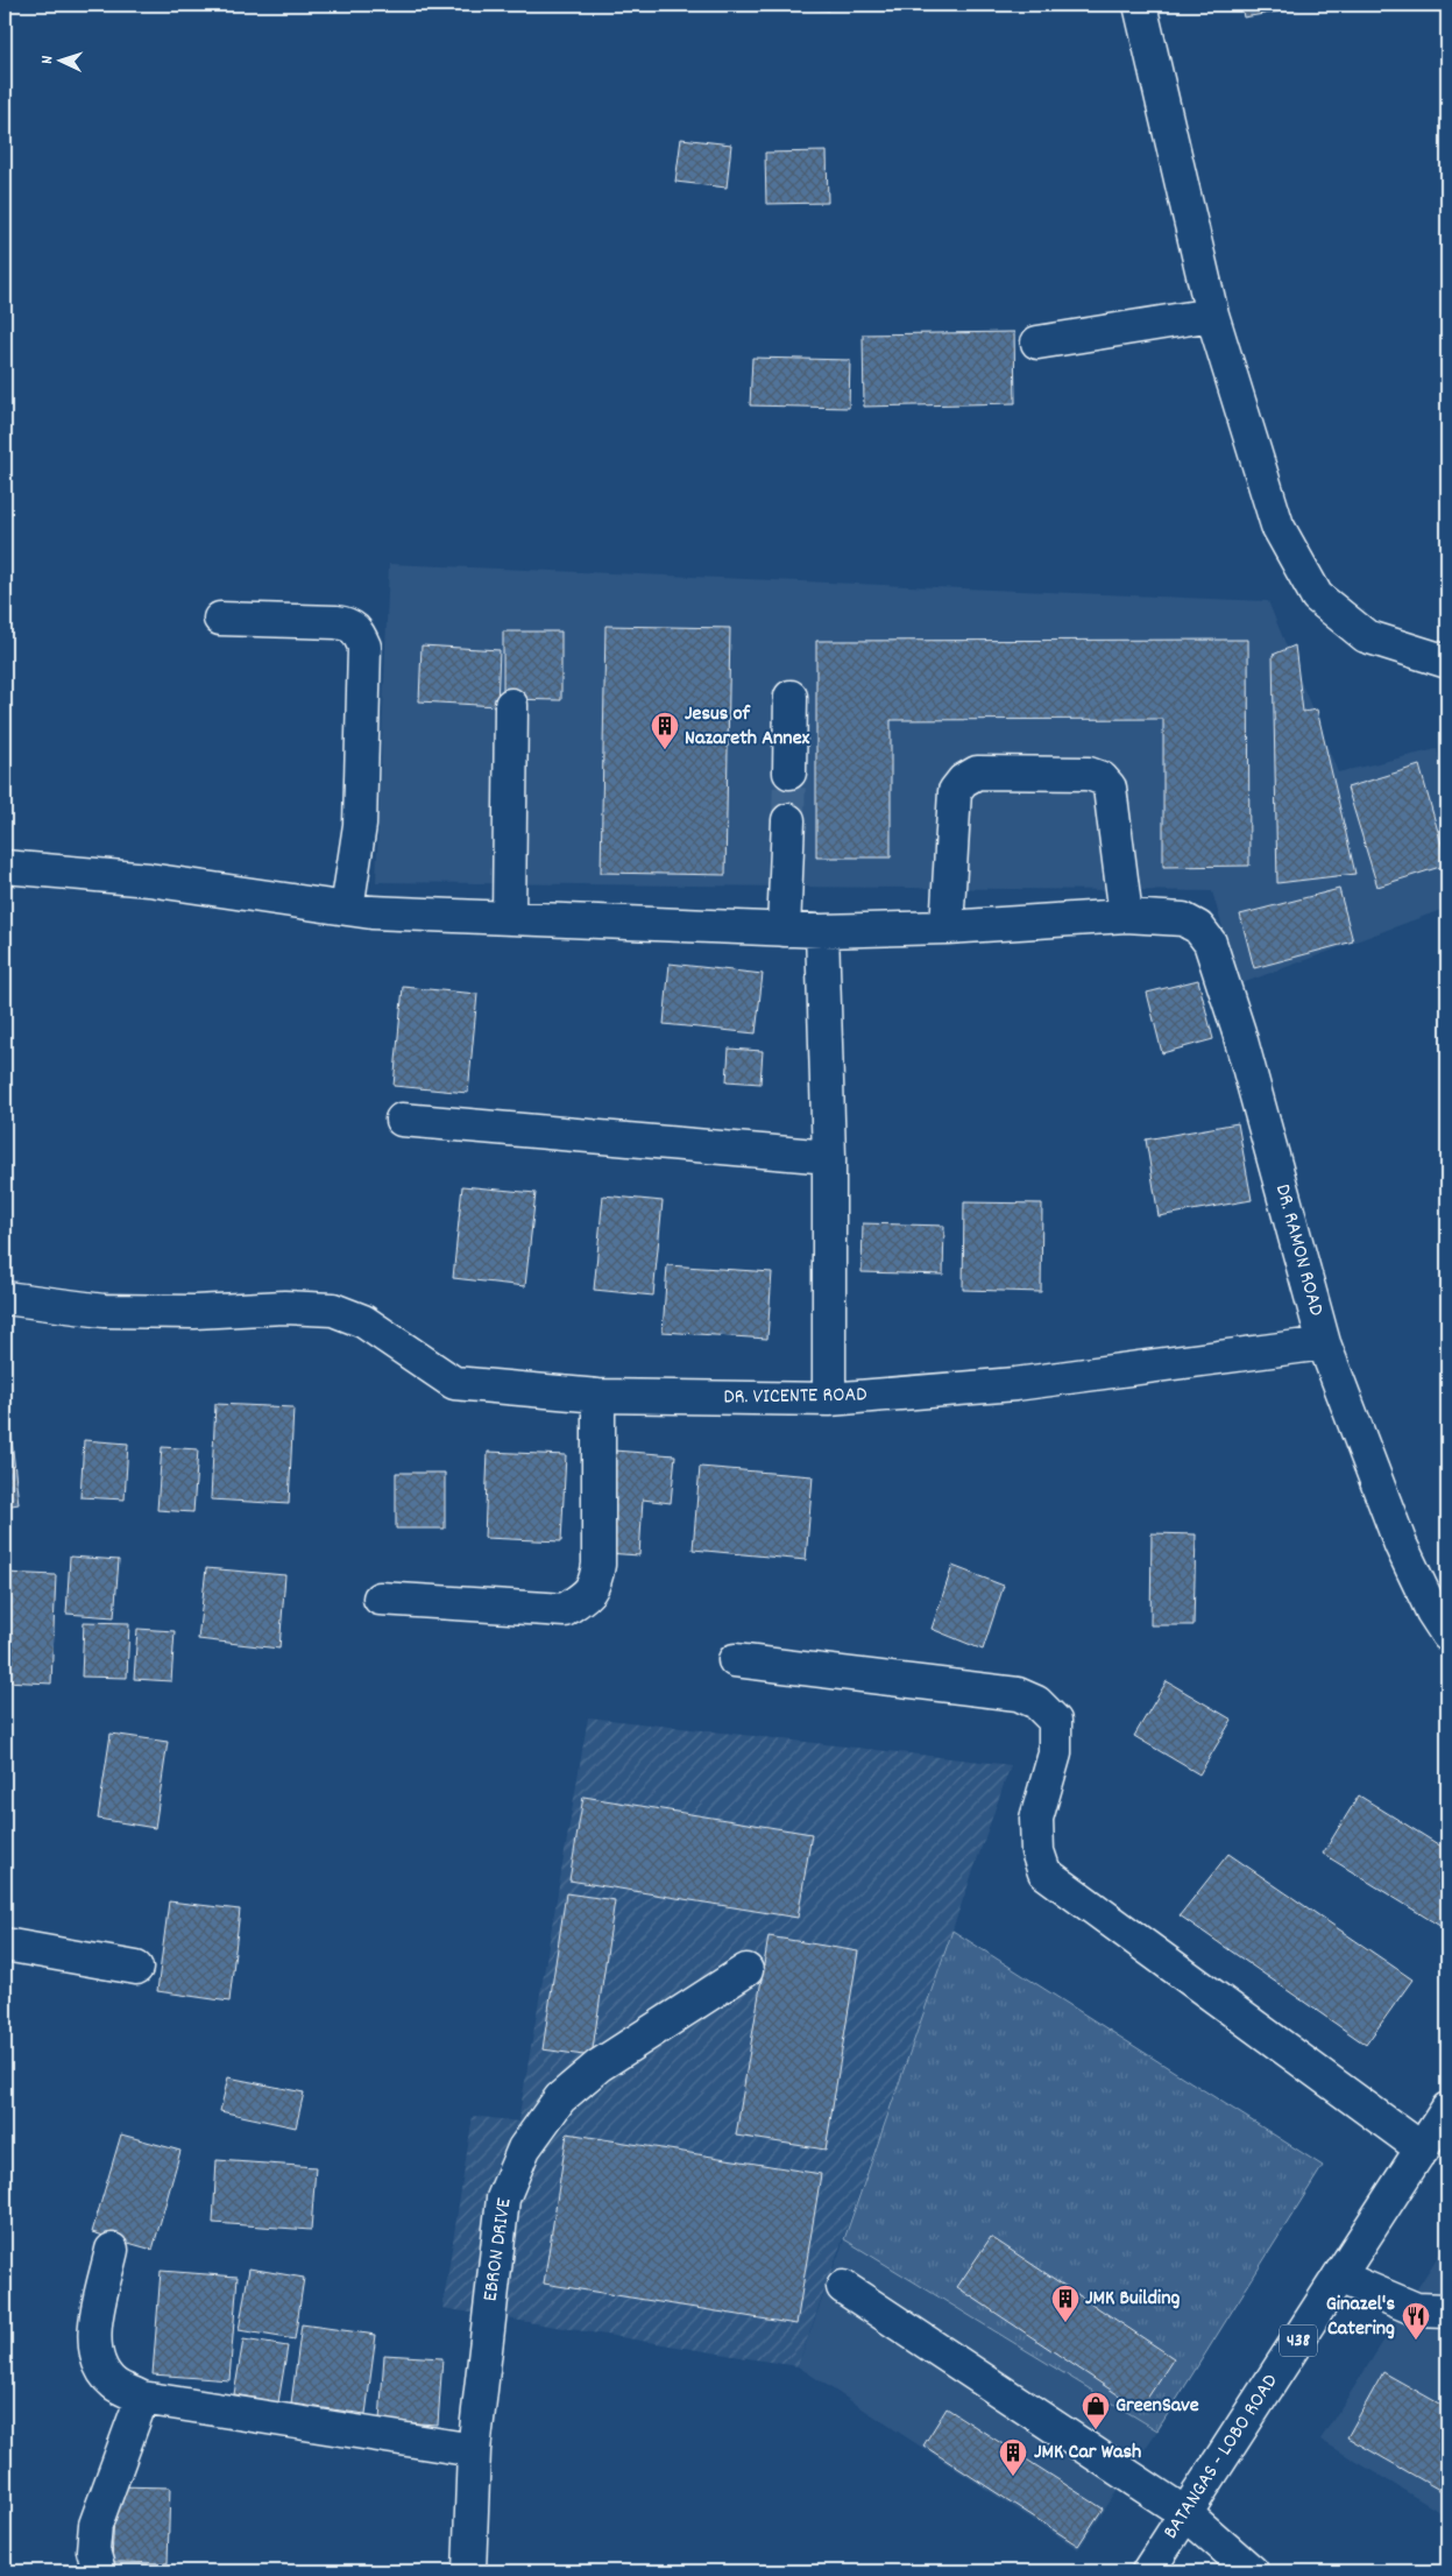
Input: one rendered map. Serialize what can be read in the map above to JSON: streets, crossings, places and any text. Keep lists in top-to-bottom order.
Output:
{
  "streets": {
    "street": [
      "DR. RAMON ROAD",
      "DR. VICENTE ROAD",
      "EBRON DRIVE",
      "438",
      "BATANGAS - LOBO ROAD"
    ]
  },
  "crossings": [
    ["DR. RAMON ROAD", "DR. VICENTE ROAD"]
  ],
  "places": {
    "building": ["Jesus of Nazareth Annex", "JMK Building", "JMK Car Wash"],
    "restaurant": ["Ginazel's Catering"],
    "shop": ["GreenSave"]
  },
  "north": "left"
}
